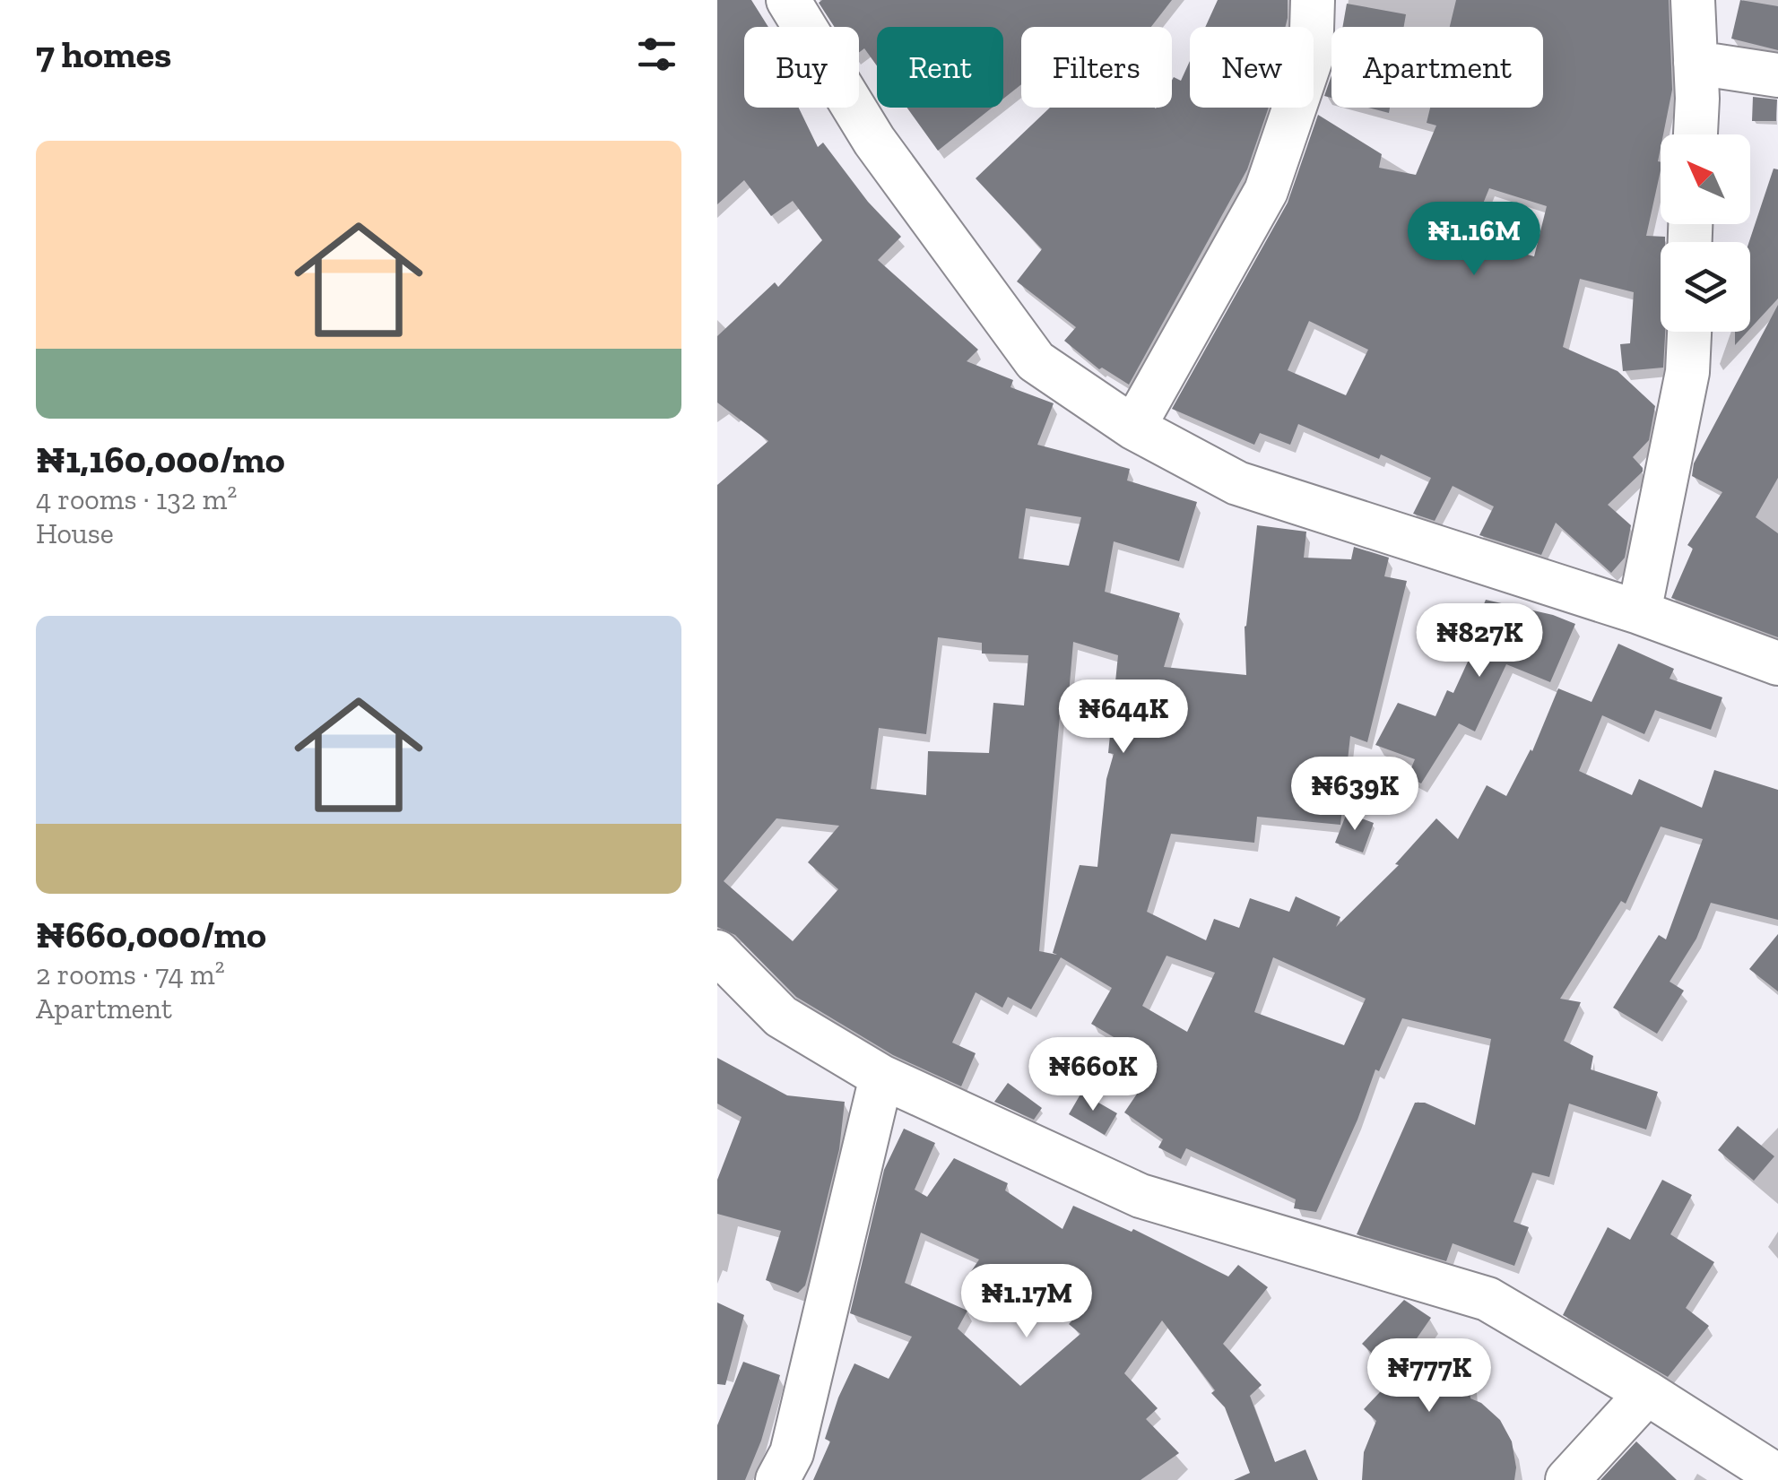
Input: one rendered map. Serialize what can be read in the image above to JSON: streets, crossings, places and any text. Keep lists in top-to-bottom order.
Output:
{
  "north": "top left",
  "page": {
    "heading": "7 homes",
    "chip": [
      "Buy",
      "Rent",
      "Filters",
      "New",
      "Apartment"
    ],
    "list": [
      {
        "name": "₦1,160,000/mo",
        "note": "4 rooms · 132 m² · House"
      },
      {
        "name": "₦660,000/mo",
        "note": "2 rooms · 74 m² · Apartment"
      }
    ],
    "price": [
      "₦1.16M",
      "₦827K",
      "₦644K",
      "₦639K",
      "₦660K",
      "₦1.17M",
      "₦777K"
    ]
  }
}
